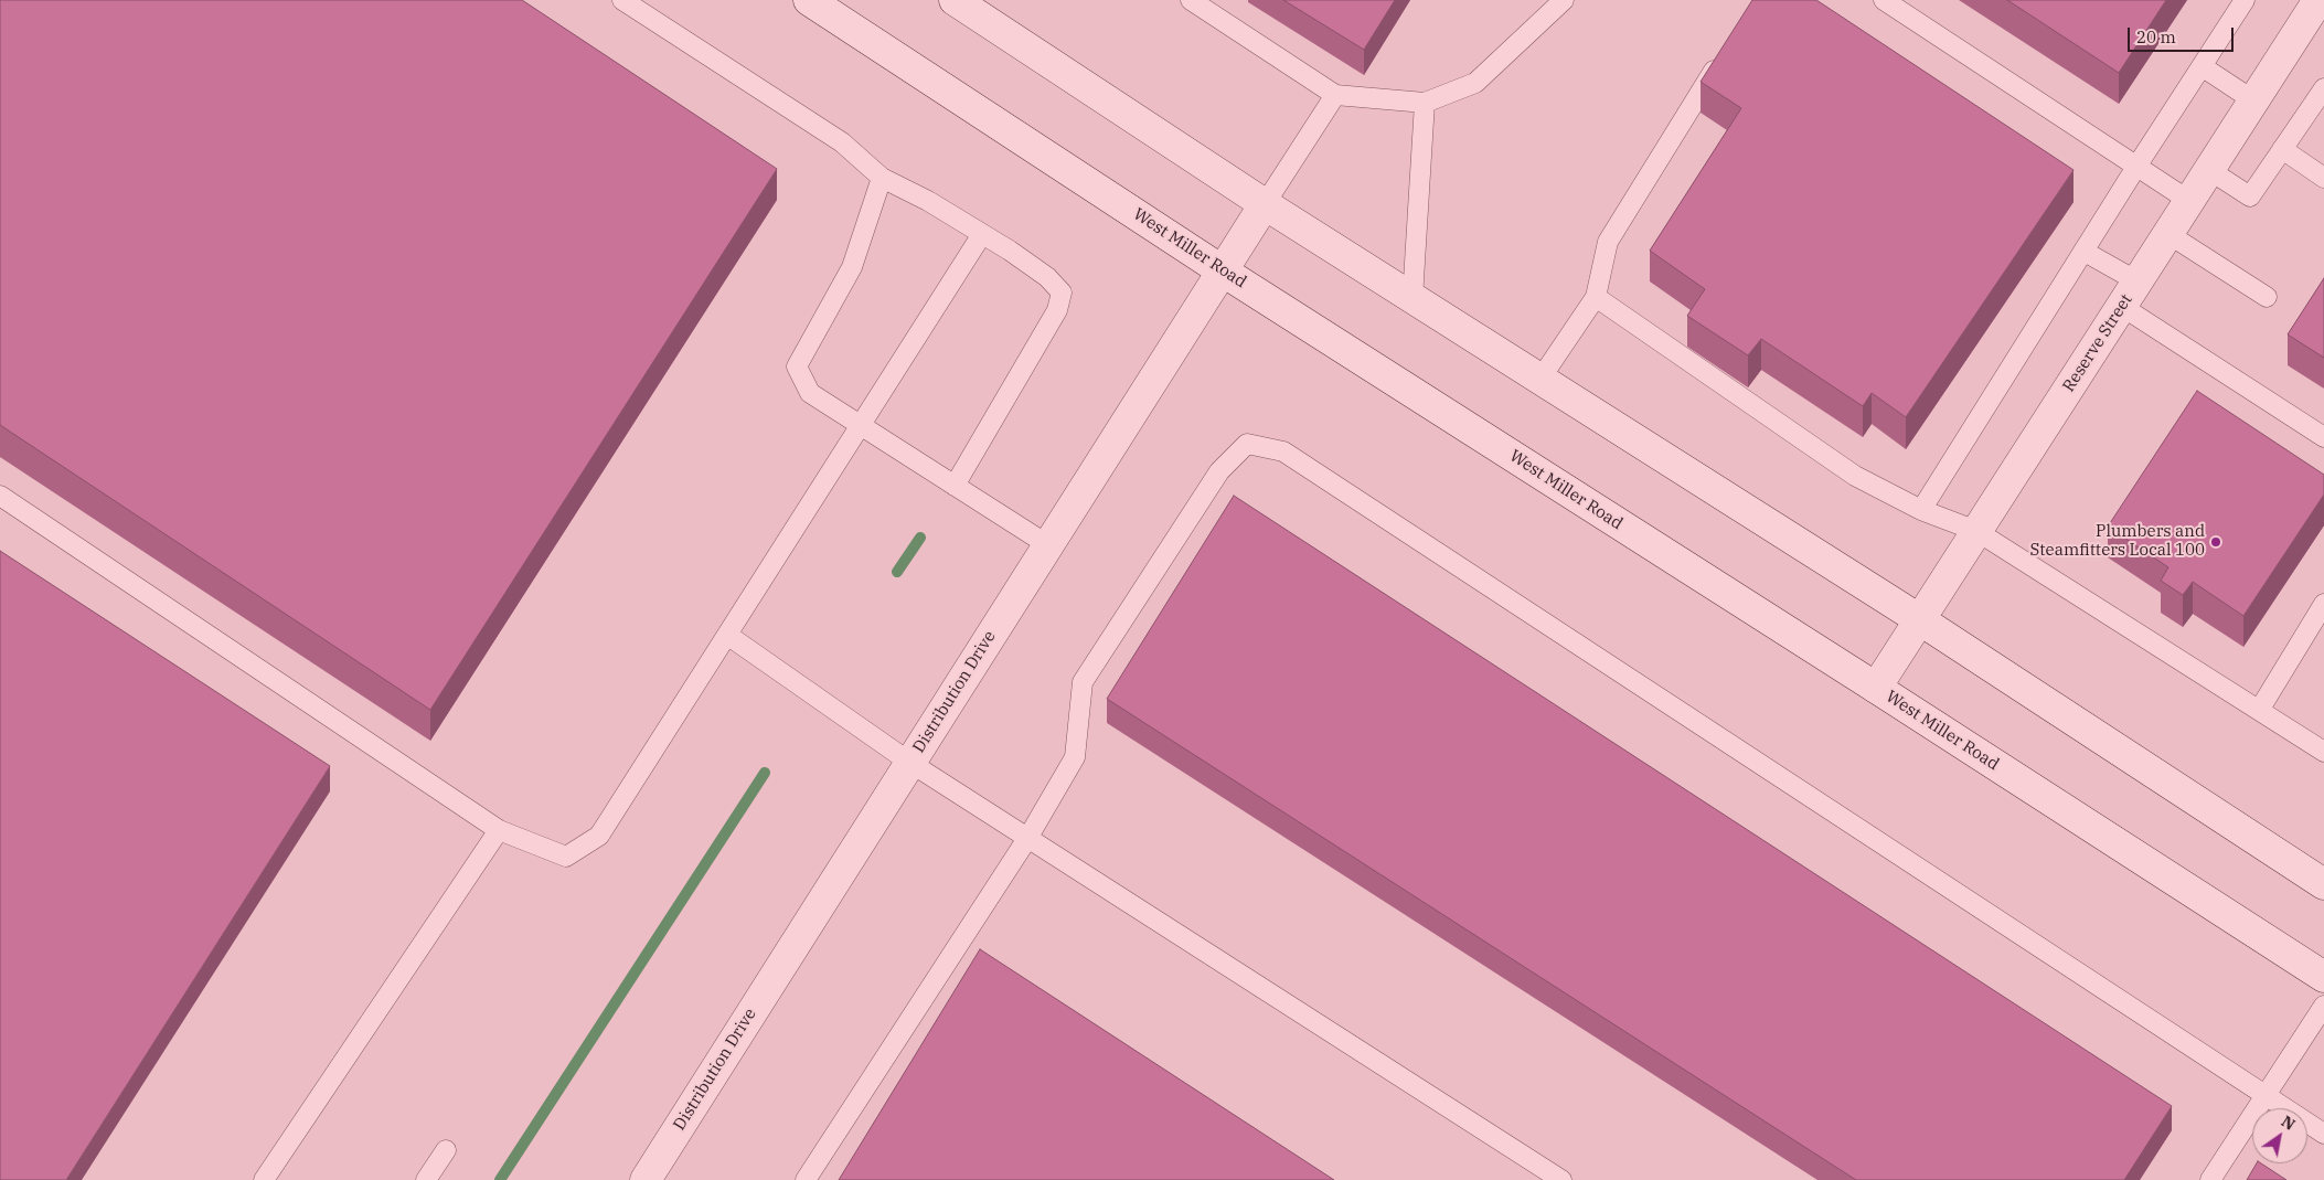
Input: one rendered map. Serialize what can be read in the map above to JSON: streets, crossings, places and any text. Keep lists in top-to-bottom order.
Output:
{
  "streets": {
    "main road": ["West Miller Road", "Reserve Street", "Distribution Drive"]
  },
  "crossings": [
    ["West Miller Road", "Reserve Street"],
    ["West Miller Road", "Distribution Drive"]
  ],
  "places": ["Plumbers and Steamfitters Local 100"],
  "scale_bar": "20 m",
  "north": "top right"
}
